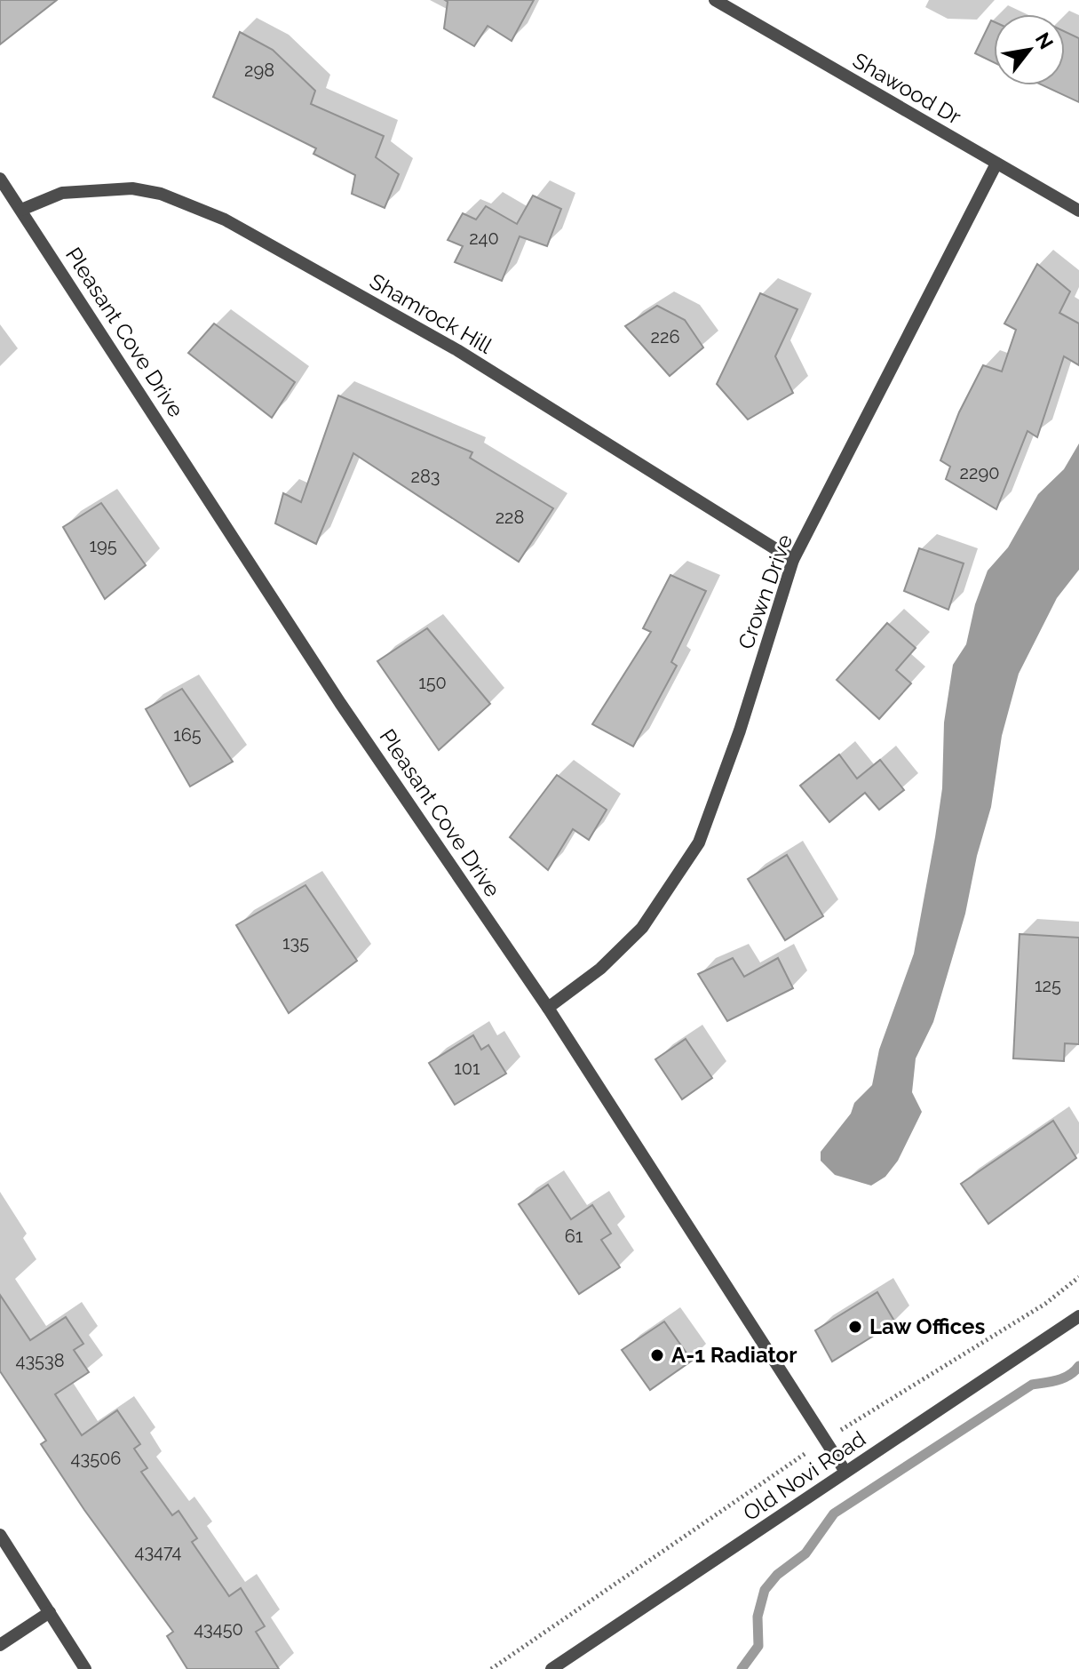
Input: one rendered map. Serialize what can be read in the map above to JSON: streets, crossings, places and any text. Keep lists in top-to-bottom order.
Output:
{
  "streets": {
    "street": [
      "Shawood Dr",
      "Shamrock Hill",
      "Pleasant Cove Drive",
      "Crown Drive",
      "Old Novi Road"
    ]
  },
  "crossings": [
    ["Shawood Dr", "Crown Drive"],
    ["Shamrock Hill", "Pleasant Cove Drive"],
    ["Shamrock Hill", "Crown Drive"],
    ["Pleasant Cove Drive", "Crown Drive"],
    ["Pleasant Cove Drive", "Old Novi Road"]
  ],
  "places": ["Law Offices", "A-1 Radiator"],
  "house_numbers": [
    "298",
    "240",
    "226",
    "2290",
    "283",
    "228",
    "195",
    "150",
    "165",
    "135",
    "125",
    "101",
    "61",
    "43538",
    "43506",
    "43474",
    "43450"
  ],
  "north": "top right"
}
